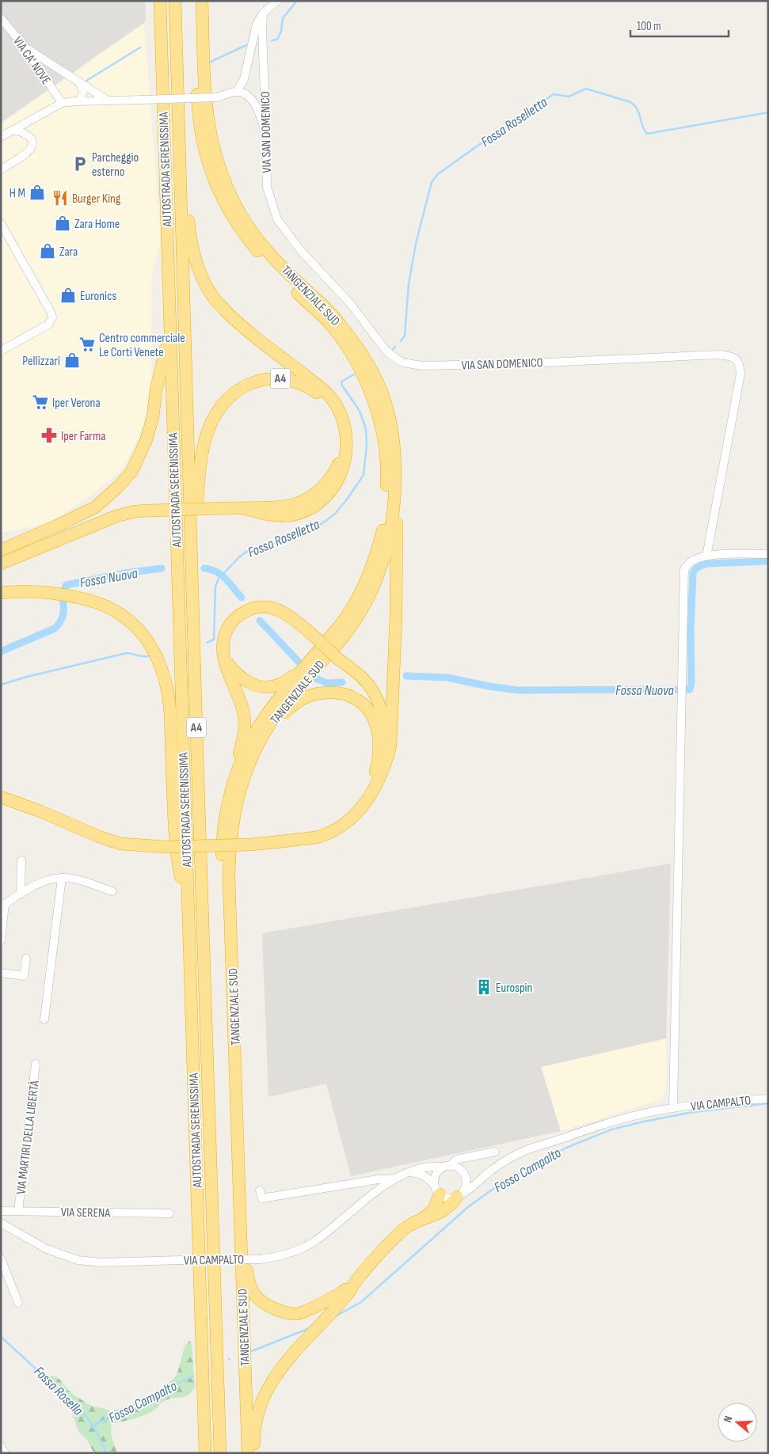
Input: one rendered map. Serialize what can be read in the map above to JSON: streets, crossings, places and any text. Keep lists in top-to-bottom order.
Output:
{
  "streets": {
    "highway": ["AUTOSTRADA SERENISSIMA", "TANGENZIALE SUD", "A4"],
    "street": [
      "VIA CA' NOVE",
      "VIA SAN DOMENICO",
      "VIA CAMPALTO",
      "VIA MARTIRI DELLA LIBERTÀ",
      "VIA SERENA"
    ]
  },
  "crossings": [
    ["AUTOSTRADA SERENISSIMA", "A4"],
    ["VIA MARTIRI DELLA LIBERTÀ", "VIA SERENA"]
  ],
  "water": [
    "Fossa Roselletta",
    "Fossa Nuova",
    "Fosso Campalto",
    "Fossa Rosella"
  ],
  "places": {
    "parking": ["Parcheggio esterno"],
    "shop": [
      "H M",
      "Zara Home",
      "Zara",
      "Euronics",
      "Pellizzari"
    ],
    "restaurant": ["Burger King"],
    "supermarket": ["Centro commerciale Le Corti Venete", "Iper Verona"],
    "pharmacy": ["Iper Farma"],
    "building": ["Eurospin"]
  },
  "scale_bar": "100 m",
  "north": "left"
}
